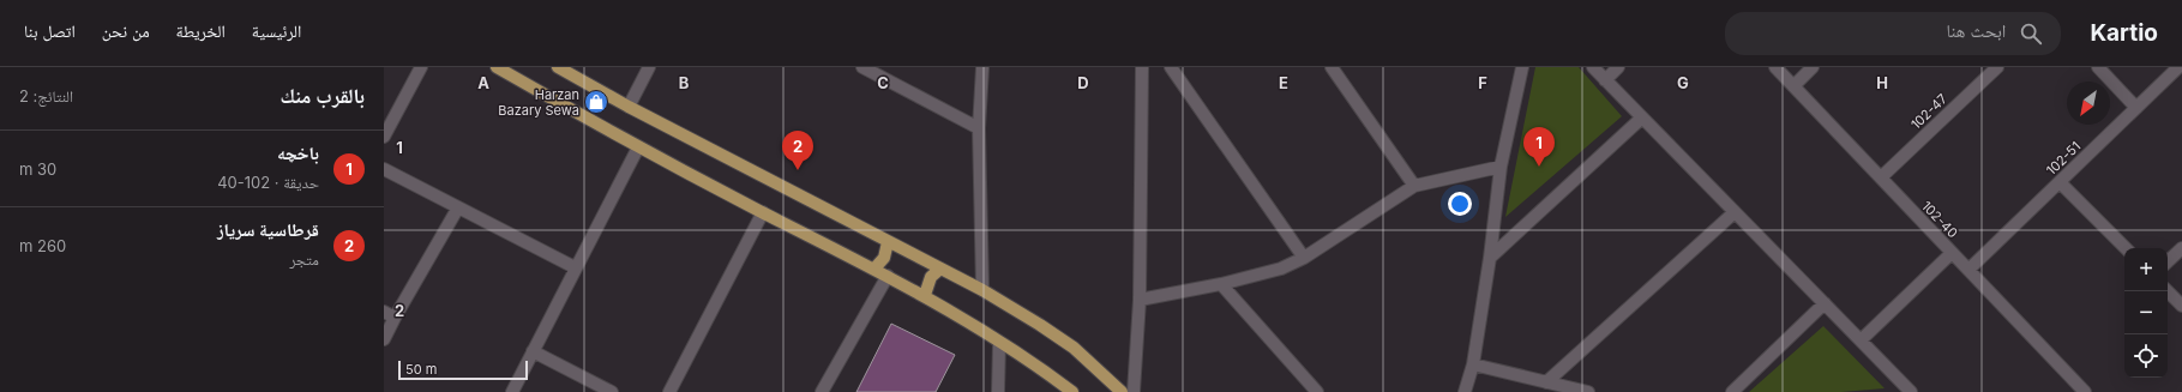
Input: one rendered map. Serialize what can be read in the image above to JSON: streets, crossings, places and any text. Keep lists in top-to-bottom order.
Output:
{
  "streets": {
    "street": ["102-47", "102-51", "102-40"]
  },
  "crossings": [
    ["102-47", "102-40"],
    ["102-51", "102-40"]
  ],
  "places": {
    "shop": ["Harzan Bazary Sewa"]
  },
  "scale_bar": "50 m",
  "north": "bottom left",
  "page": {
    "header": "Kartio",
    "search": "ابحث هنا",
    "nav": [
      "الرئيسية",
      "الخريطة",
      "من نحن",
      "اتصل بنا"
    ],
    "heading": ["بالقرب منك", "النتائج: 2"],
    "pins": ["1", "2"],
    "list": [
      {
        "mark": "1",
        "name": "باخچە",
        "note": "حديقة · 102-40",
        "value": "30 m"
      },
      {
        "mark": "2",
        "name": "قرطاسية سرياز",
        "note": "متجر",
        "value": "260 m"
      }
    ],
    "map_buttons": ["+", "−"],
    "scale": "50 m"
  },
  "grid": {
    "columns": [
      "A",
      "B",
      "C",
      "D",
      "E",
      "F",
      "G",
      "H"
    ],
    "rows": ["1", "2"]
  }
}
